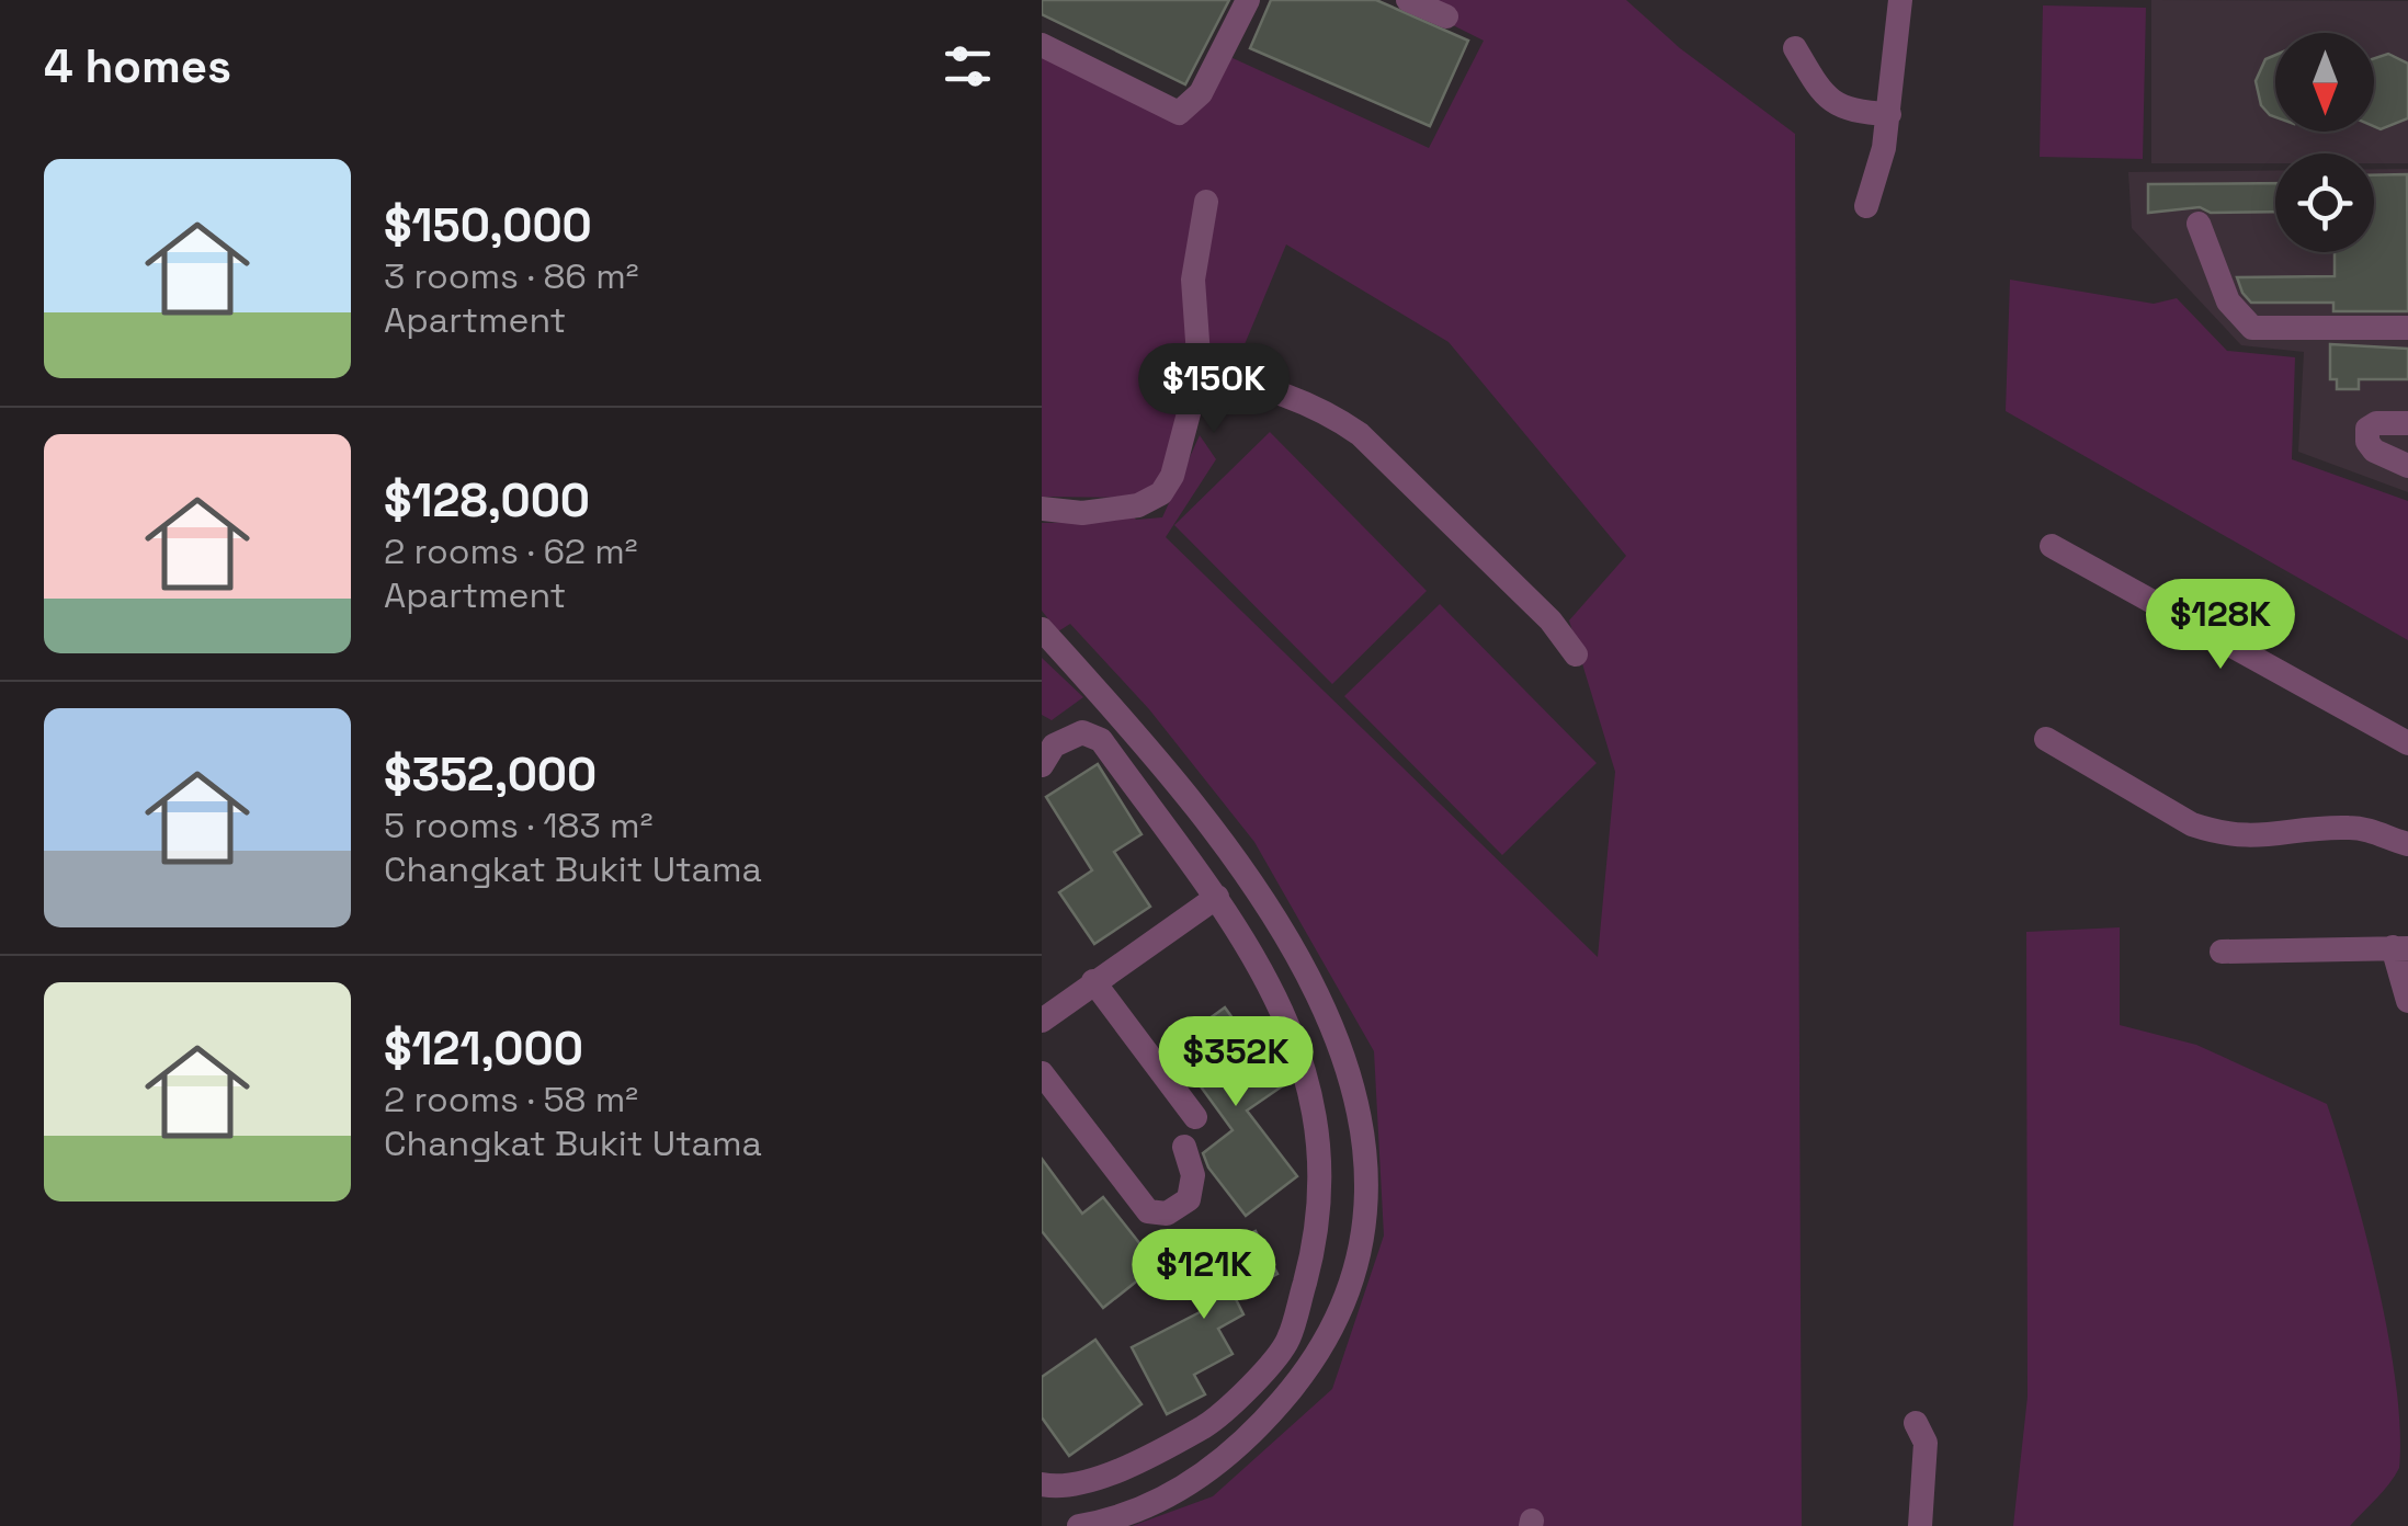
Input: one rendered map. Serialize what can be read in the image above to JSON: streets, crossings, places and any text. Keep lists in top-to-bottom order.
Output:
{
  "north": "bottom",
  "page": {
    "heading": "4 homes",
    "list": [
      {
        "name": "$150,000",
        "note": "3 rooms · 86 m² · Apartment"
      },
      {
        "name": "$128,000",
        "note": "2 rooms · 62 m² · Apartment"
      },
      {
        "name": "$352,000",
        "note": "5 rooms · 183 m² · Changkat Bukit Utama"
      },
      {
        "name": "$121,000",
        "note": "2 rooms · 58 m² · Changkat Bukit Utama"
      }
    ],
    "price": [
      "$150K",
      "$128K",
      "$352K",
      "$121K"
    ]
  }
}
